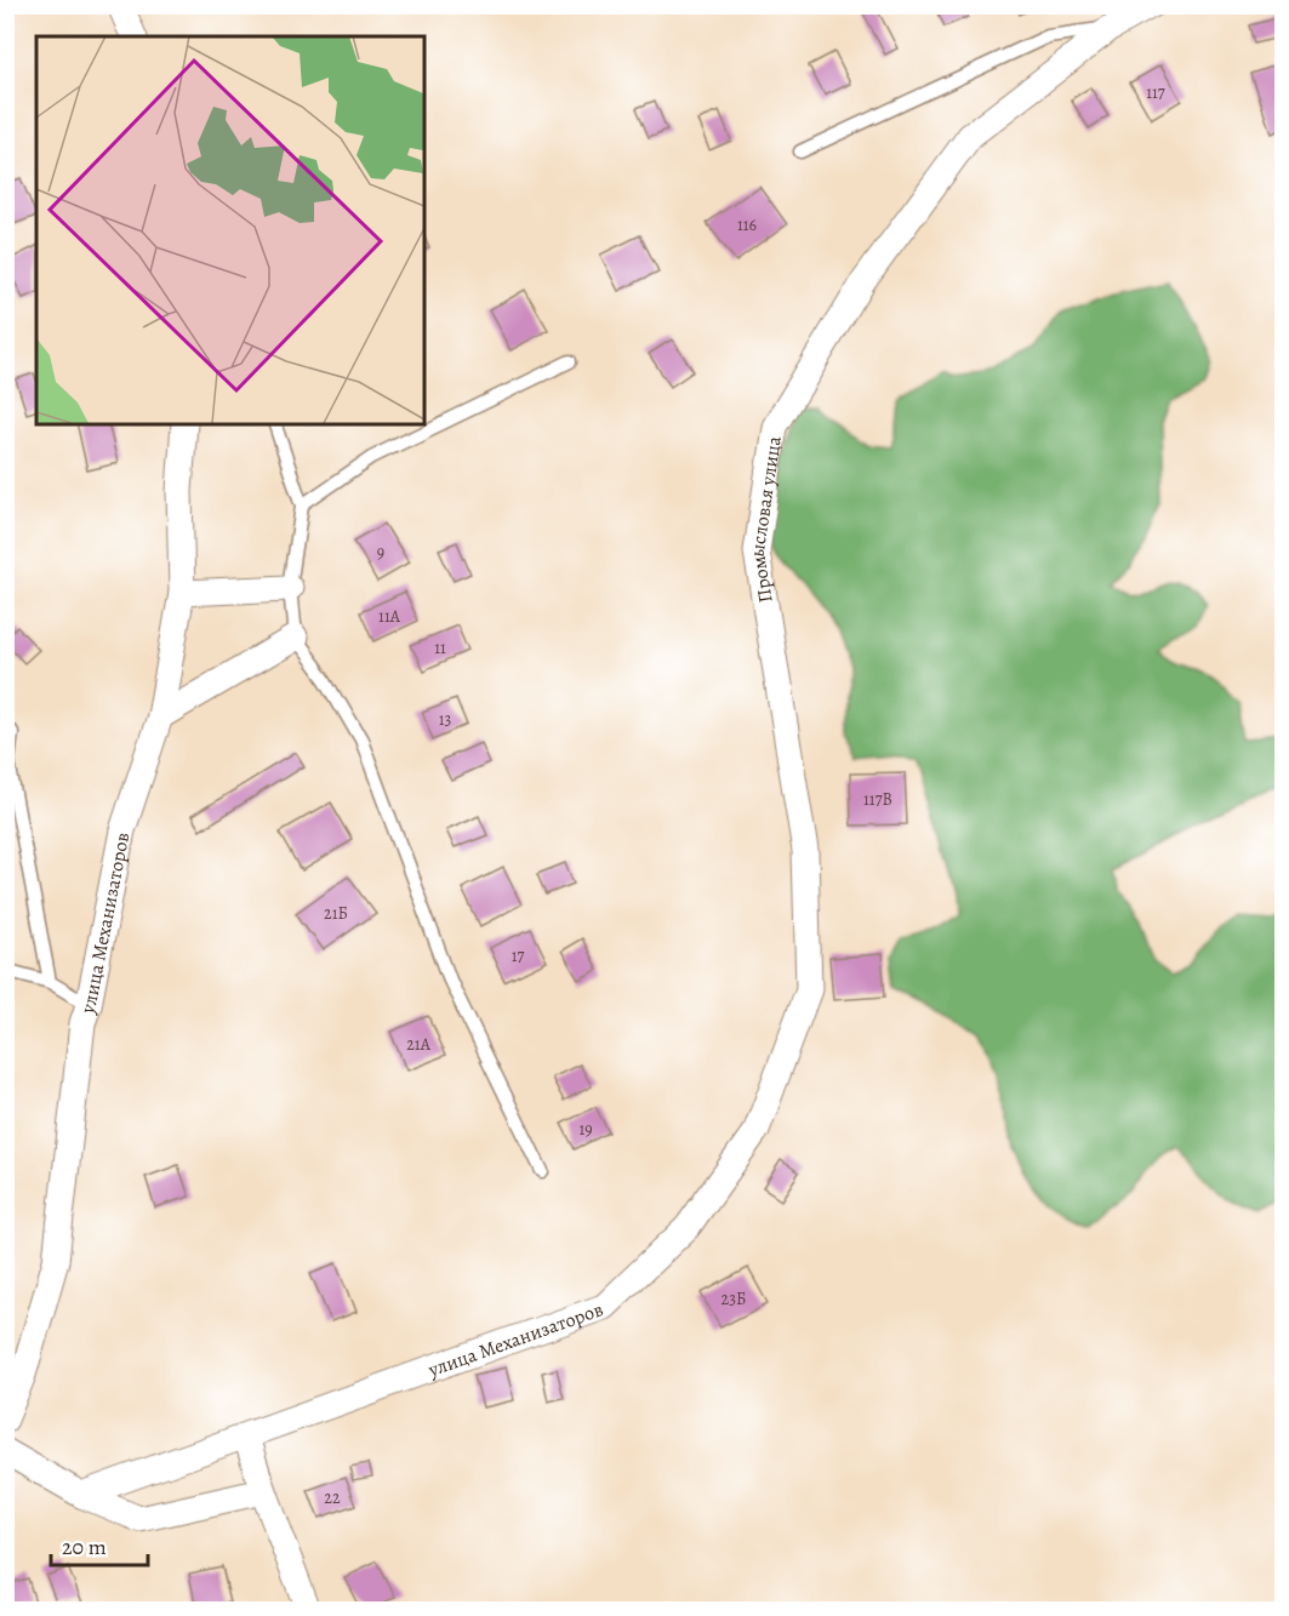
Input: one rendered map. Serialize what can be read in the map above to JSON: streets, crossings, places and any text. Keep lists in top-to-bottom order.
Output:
{
  "streets": {
    "street": ["Промысловая улица", "улица Механизаторов"]
  },
  "crossings": [
    ["Промысловая улица", "улица Механизаторов"]
  ],
  "house_numbers": [
    "117",
    "116",
    "9",
    "11А",
    "11",
    "13",
    "117В",
    "21Б",
    "17",
    "21А",
    "19",
    "23Б",
    "22"
  ],
  "scale_bar": "20 m"
}
